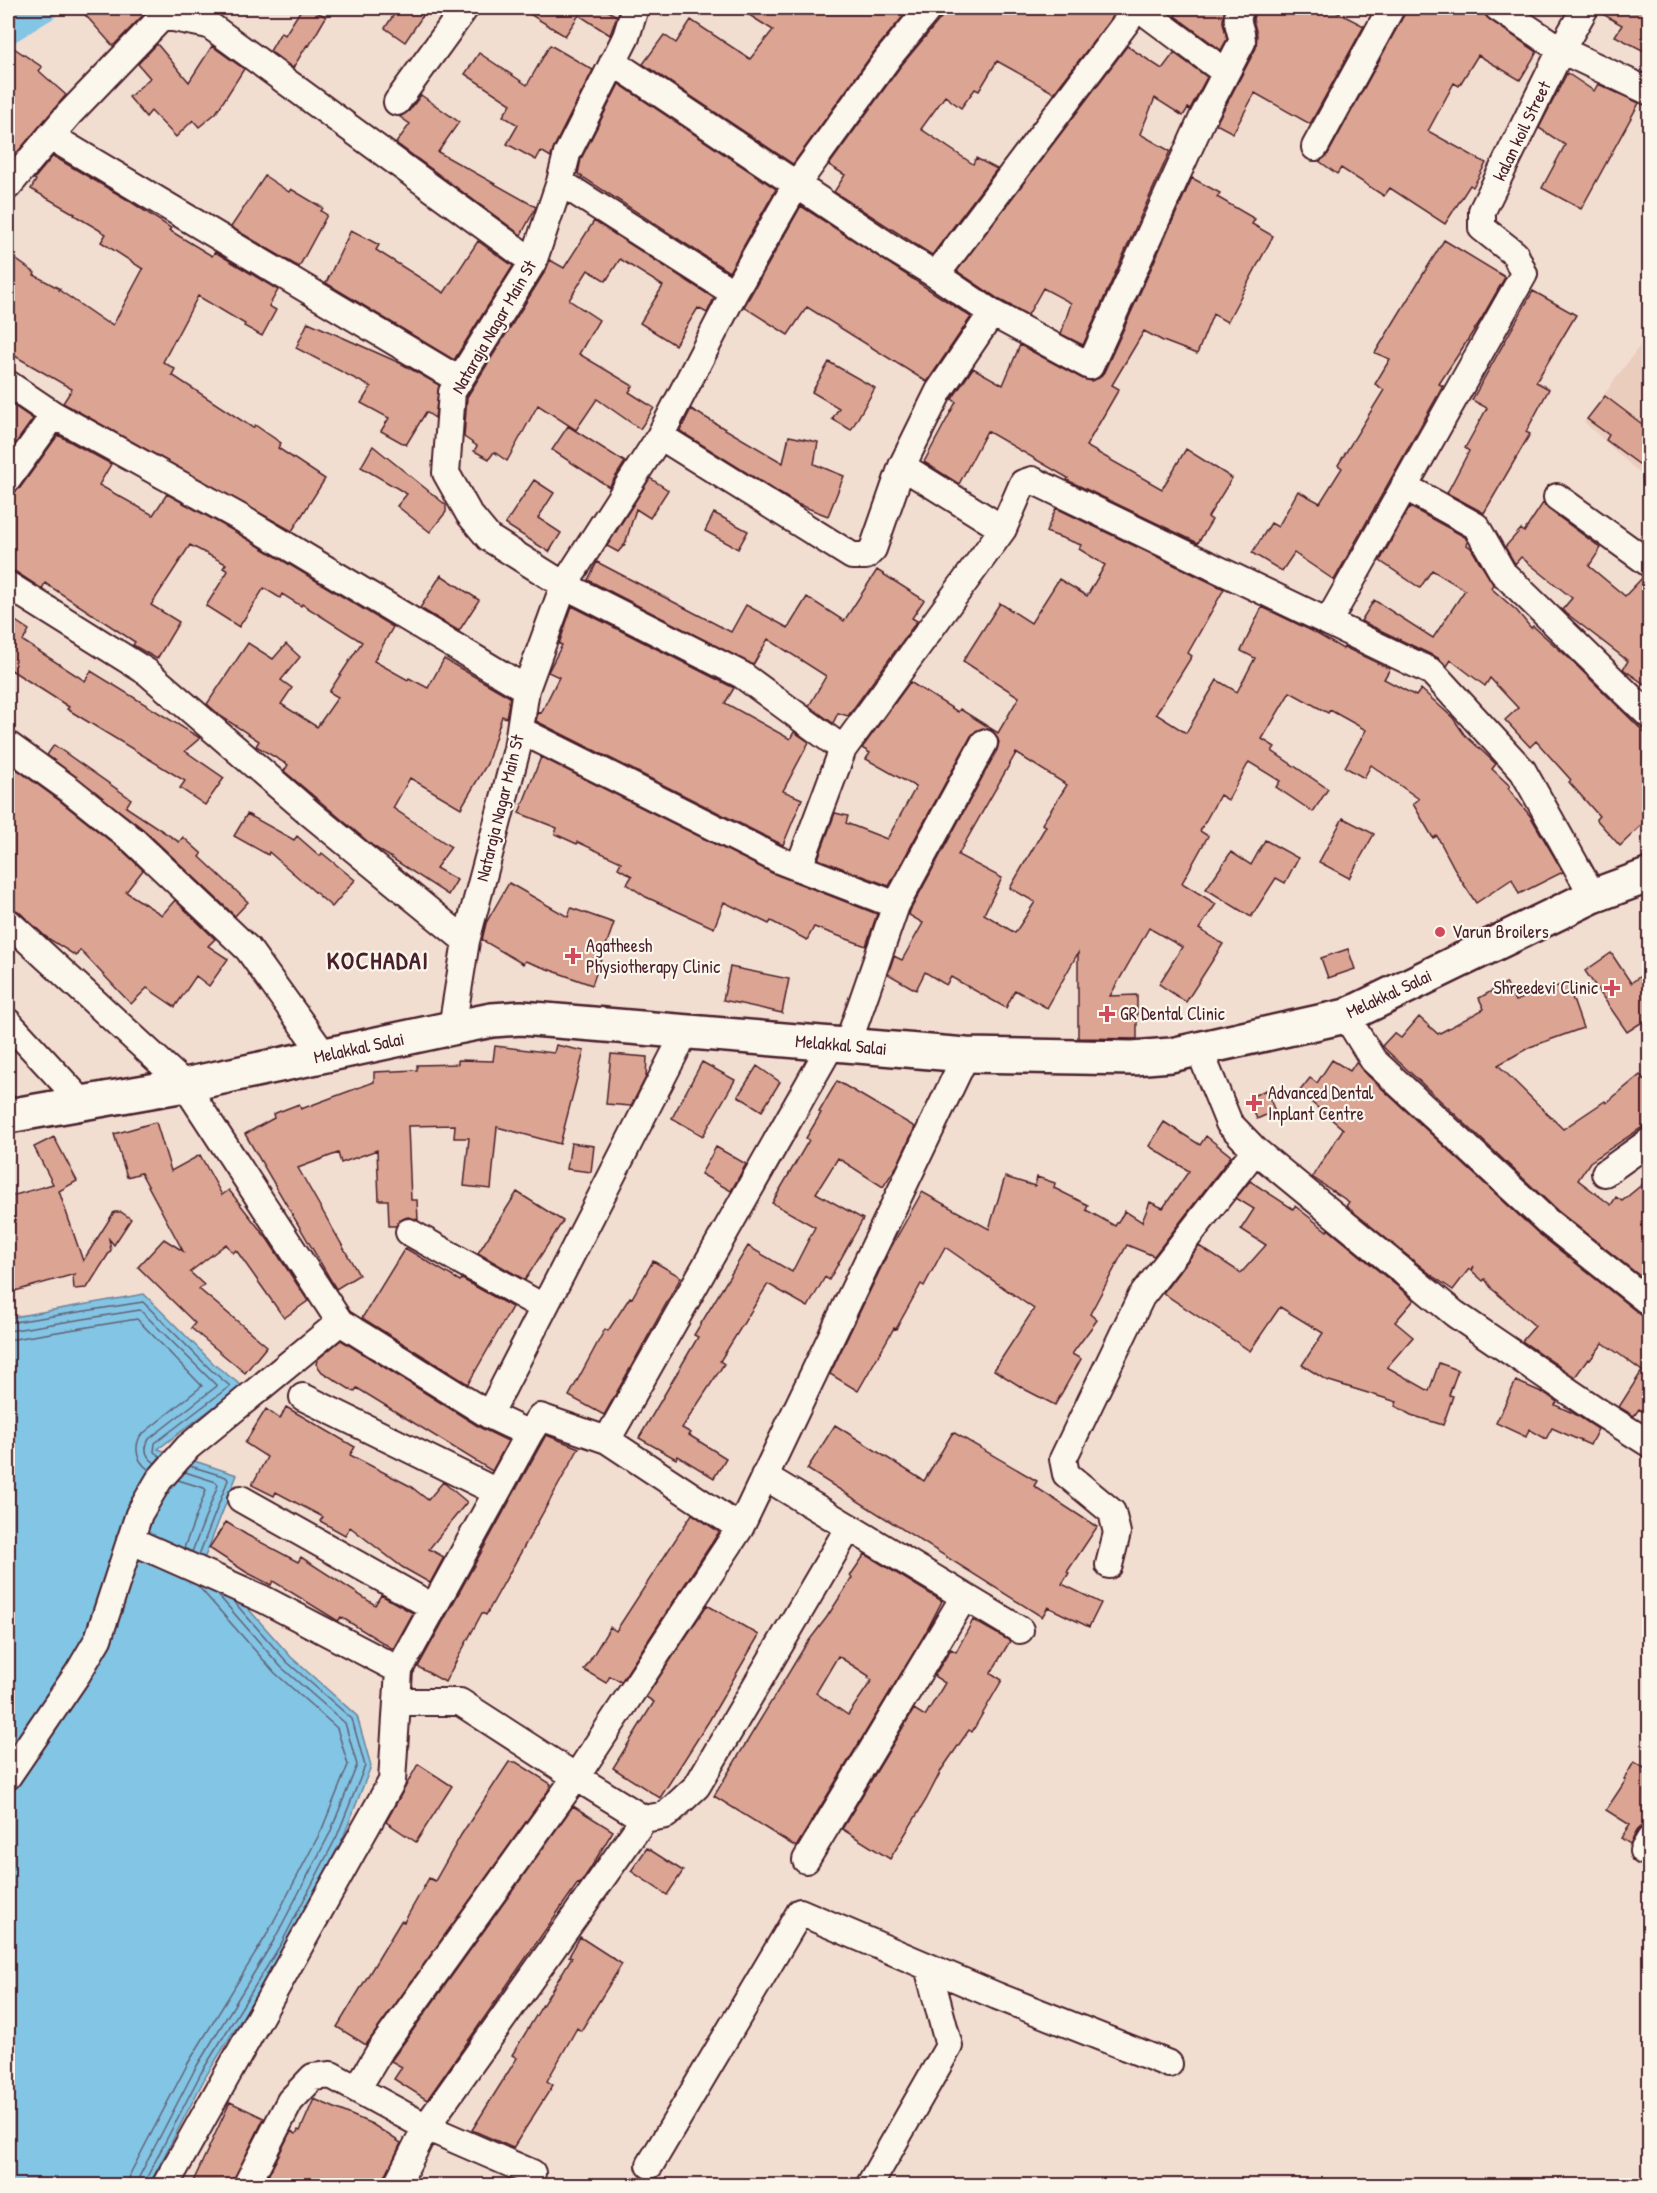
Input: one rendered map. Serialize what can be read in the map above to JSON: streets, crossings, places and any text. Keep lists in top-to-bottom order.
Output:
{
  "streets": {
    "main road": ["Melakkal Salai"],
    "street": ["kalan koil Street", "Nataraja Nagar Main St"]
  },
  "crossings": [
    ["Nataraja Nagar Main St", "Melakkal Salai"]
  ],
  "districts": ["KOCHADAI"],
  "places": {
    "other": ["Varun Broilers"],
    "health": [
      "Agatheesh Physiotherapy Clinic",
      "Shreedevi Clinic",
      "GR Dental Clinic",
      "Advanced Dental Inplant Centre"
    ]
  }
}
